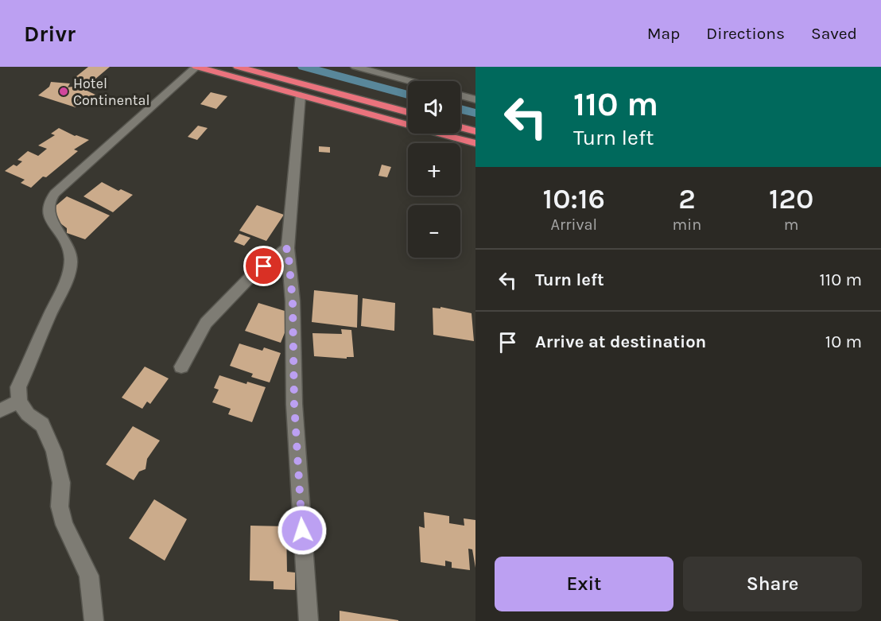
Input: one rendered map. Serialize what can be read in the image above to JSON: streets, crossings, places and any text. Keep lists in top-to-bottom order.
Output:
{
  "places": ["Hotel Continental"],
  "page": {
    "header": "Drivr",
    "nav": ["Map", "Directions", "Saved"],
    "turn": ["110 m", "Turn left"],
    "map_buttons": ["+", "−"],
    "eta": [
      "10:16",
      "Arrival",
      "2",
      "min",
      "120",
      "m"
    ],
    "list": [
      {
        "name": "Turn left",
        "value": "110 m"
      },
      {
        "name": "Arrive at destination",
        "value": "10 m"
      }
    ],
    "buttons": ["Exit", "Share"]
  }
}
